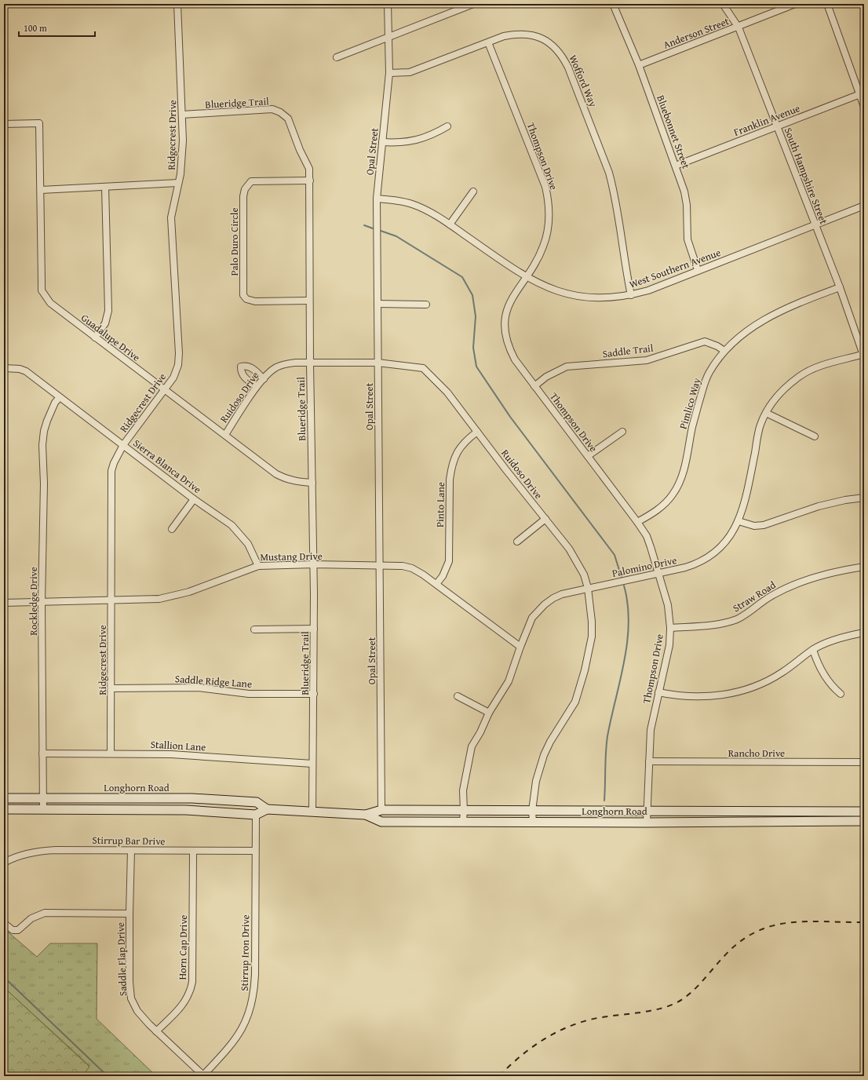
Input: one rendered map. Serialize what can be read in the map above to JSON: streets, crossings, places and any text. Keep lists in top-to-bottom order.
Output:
{
  "streets": {
    "main road": ["Longhorn Road"],
    "street": [
      "Anderson Street",
      "Wofford Way",
      "Blueridge Trail",
      "Franklin Avenue",
      "Bluebonnet Street",
      "Ridgecrest Drive",
      "Opal Street",
      "Thompson Drive",
      "South Hampshire Street",
      "Palo Duro Circle",
      "West Southern Avenue",
      "Guadalupe Drive",
      "Saddle Trail",
      "Ruidoso Drive",
      "Pimlico Way",
      "Sierra Blanca Drive",
      "Pinto Lane",
      "Mustang Drive",
      "Palomino Drive",
      "Straw Road",
      "Rockledge Drive",
      "Saddle Ridge Lane",
      "Stallion Lane",
      "Rancho Drive",
      "Stirrup Bar Drive",
      "Horn Cap Drive",
      "Stirrup Iron Drive",
      "Saddle Flap Drive"
    ]
  },
  "crossings": [
    ["Anderson Street", "Bluebonnet Street"],
    ["Anderson Street", "South Hampshire Street"],
    ["Wofford Way", "Opal Street"],
    ["Wofford Way", "Thompson Drive"],
    ["Wofford Way", "West Southern Avenue"],
    ["Blueridge Trail", "Ridgecrest Drive"],
    ["Blueridge Trail", "Palo Duro Circle"],
    ["Blueridge Trail", "Guadalupe Drive"],
    ["Blueridge Trail", "Ruidoso Drive"],
    ["Blueridge Trail", "Mustang Drive"],
    ["Blueridge Trail", "Saddle Ridge Lane"],
    ["Blueridge Trail", "Stallion Lane"],
    ["Blueridge Trail", "Longhorn Road"],
    ["Franklin Avenue", "Bluebonnet Street"],
    ["Franklin Avenue", "South Hampshire Street"],
    ["Bluebonnet Street", "West Southern Avenue"],
    ["Ridgecrest Drive", "Guadalupe Drive"],
    ["Ridgecrest Drive", "Sierra Blanca Drive"],
    ["Ridgecrest Drive", "Mustang Drive"],
    ["Ridgecrest Drive", "Saddle Ridge Lane"],
    ["Ridgecrest Drive", "Stallion Lane"],
    ["Opal Street", "West Southern Avenue"],
    ["Opal Street", "Ruidoso Drive"],
    ["Opal Street", "Mustang Drive"],
    ["Opal Street", "Longhorn Road"],
    ["Thompson Drive", "West Southern Avenue"],
    ["Thompson Drive", "Saddle Trail"],
    ["Thompson Drive", "Pimlico Way"],
    ["Thompson Drive", "Palomino Drive"],
    ["Thompson Drive", "Straw Road"],
    ["Thompson Drive", "Rancho Drive"],
    ["Thompson Drive", "Longhorn Road"],
    ["South Hampshire Street", "West Southern Avenue"],
    ["South Hampshire Street", "Pimlico Way"],
    ["South Hampshire Street", "Palomino Drive"],
    ["Guadalupe Drive", "Ruidoso Drive"],
    ["Saddle Trail", "Pimlico Way"],
    ["Ruidoso Drive", "Pinto Lane"],
    ["Ruidoso Drive", "Palomino Drive"],
    ["Ruidoso Drive", "Longhorn Road"],
    ["Sierra Blanca Drive", "Mustang Drive"],
    ["Sierra Blanca Drive", "Rockledge Drive"],
    ["Pinto Lane", "Mustang Drive"],
    ["Mustang Drive", "Palomino Drive"],
    ["Mustang Drive", "Rockledge Drive"],
    ["Palomino Drive", "Longhorn Road"],
    ["Rockledge Drive", "Stallion Lane"],
    ["Rockledge Drive", "Longhorn Road"],
    ["Stirrup Bar Drive", "Horn Cap Drive"],
    ["Stirrup Bar Drive", "Stirrup Iron Drive"],
    ["Stirrup Bar Drive", "Saddle Flap Drive"],
    ["Horn Cap Drive", "Saddle Flap Drive"],
    ["Stirrup Iron Drive", "Saddle Flap Drive"]
  ],
  "scale_bar": "100 m"
}
